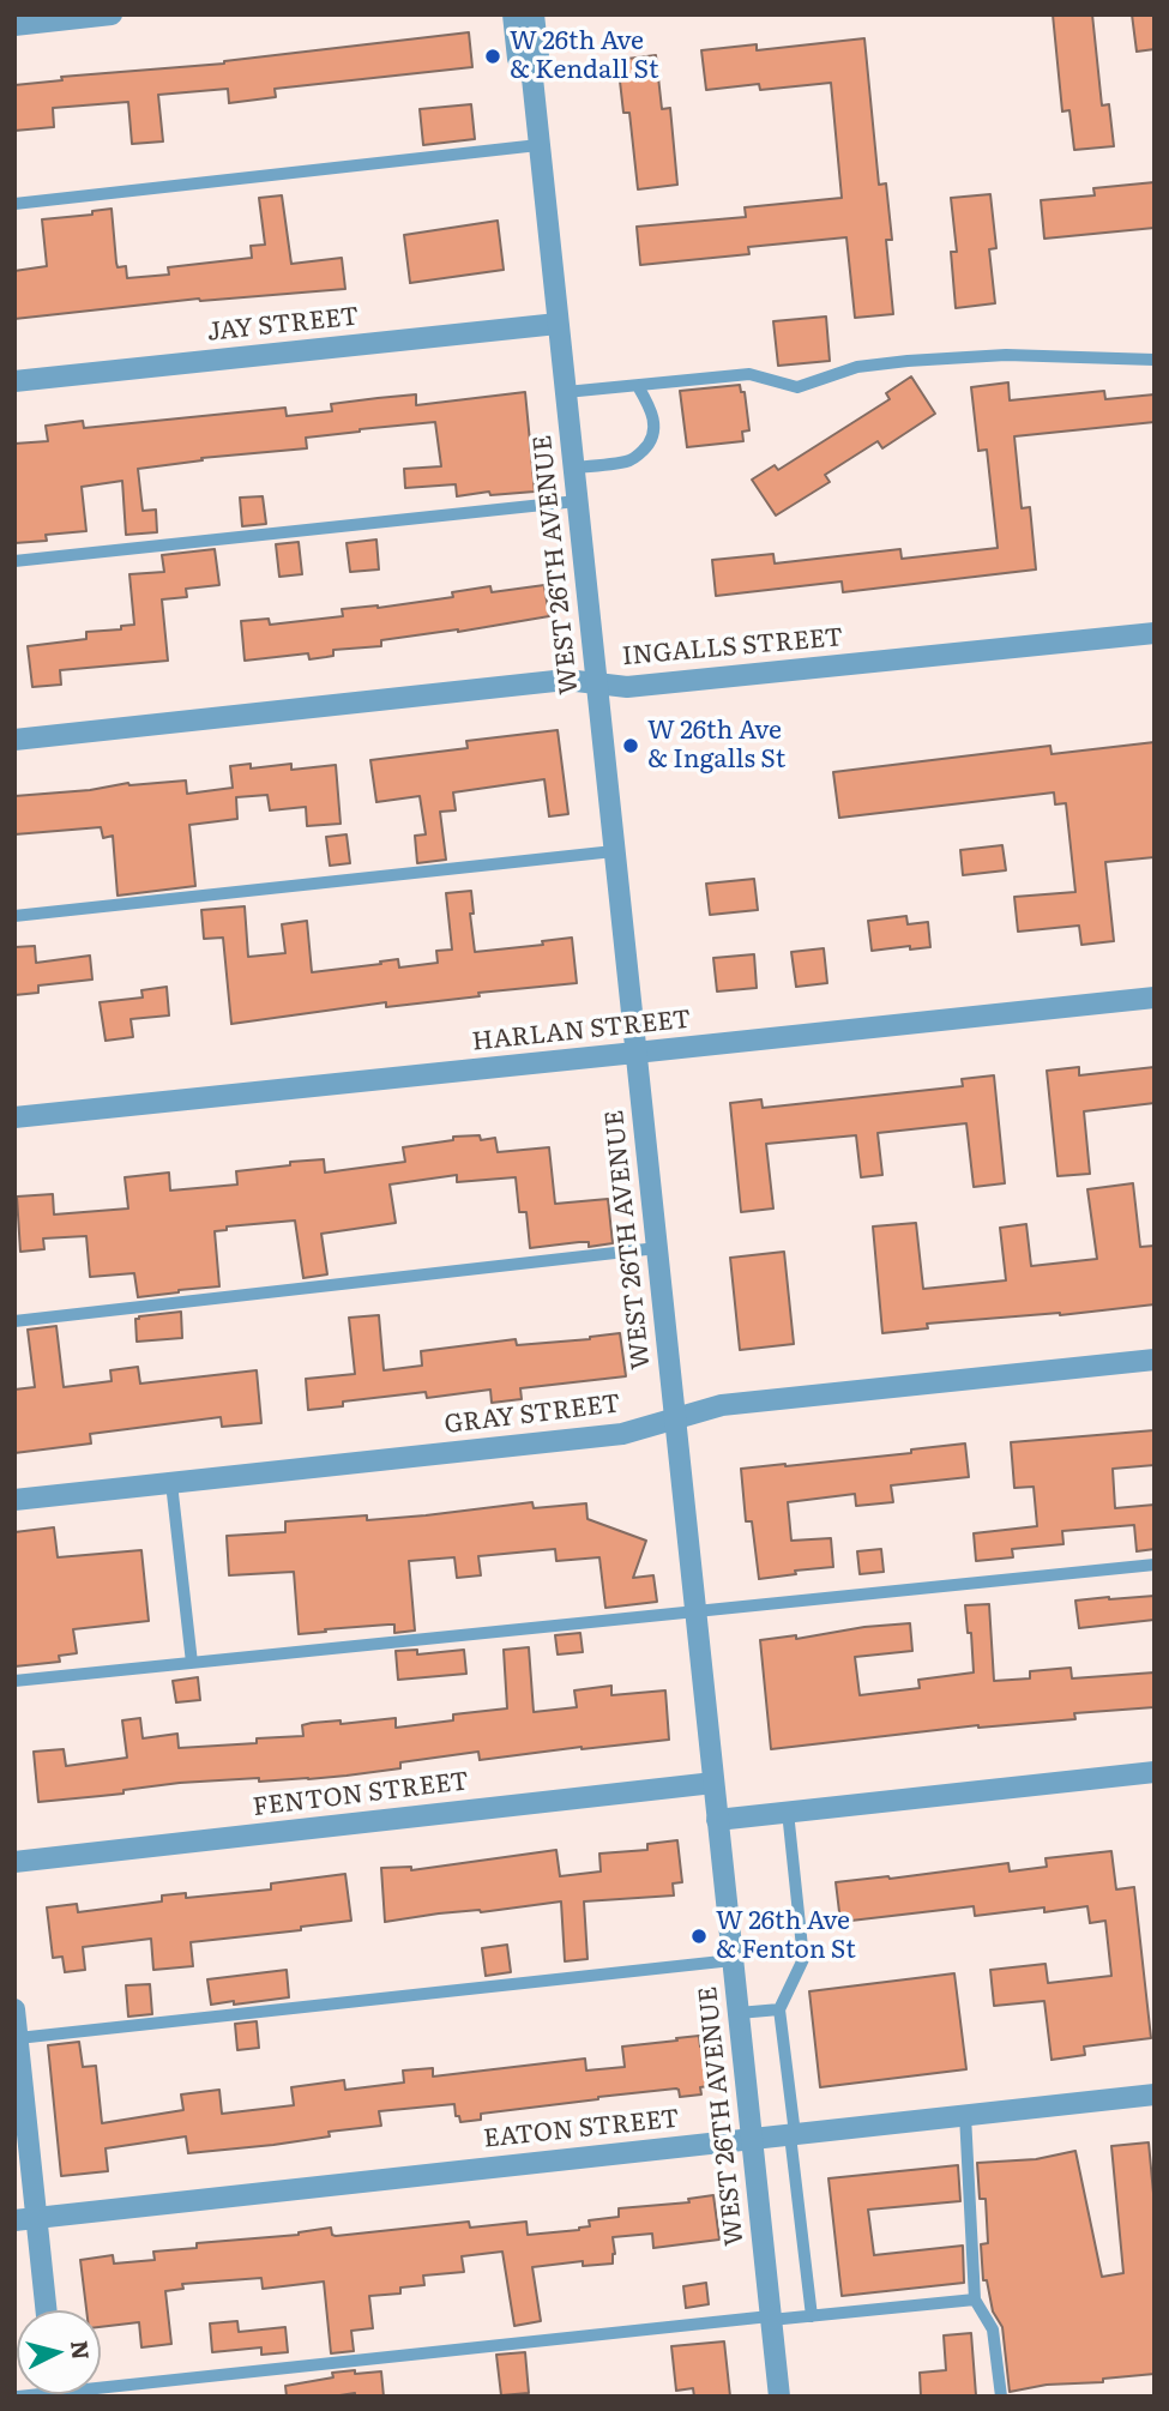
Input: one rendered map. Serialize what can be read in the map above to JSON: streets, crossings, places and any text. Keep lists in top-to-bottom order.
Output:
{
  "streets": {
    "street": [
      "JAY STREET",
      "WEST 26TH AVENUE",
      "INGALLS STREET",
      "HARLAN STREET",
      "GRAY STREET",
      "FENTON STREET",
      "EATON STREET"
    ]
  },
  "crossings": [
    ["JAY STREET", "WEST 26TH AVENUE"],
    ["WEST 26TH AVENUE", "INGALLS STREET"],
    ["WEST 26TH AVENUE", "HARLAN STREET"],
    ["WEST 26TH AVENUE", "GRAY STREET"],
    ["WEST 26TH AVENUE", "FENTON STREET"],
    ["WEST 26TH AVENUE", "EATON STREET"]
  ],
  "places": ["W 26th Ave & Kendall St", "W 26th Ave & Ingalls St", "W 26th Ave & Fenton St"],
  "north": "right"
}
